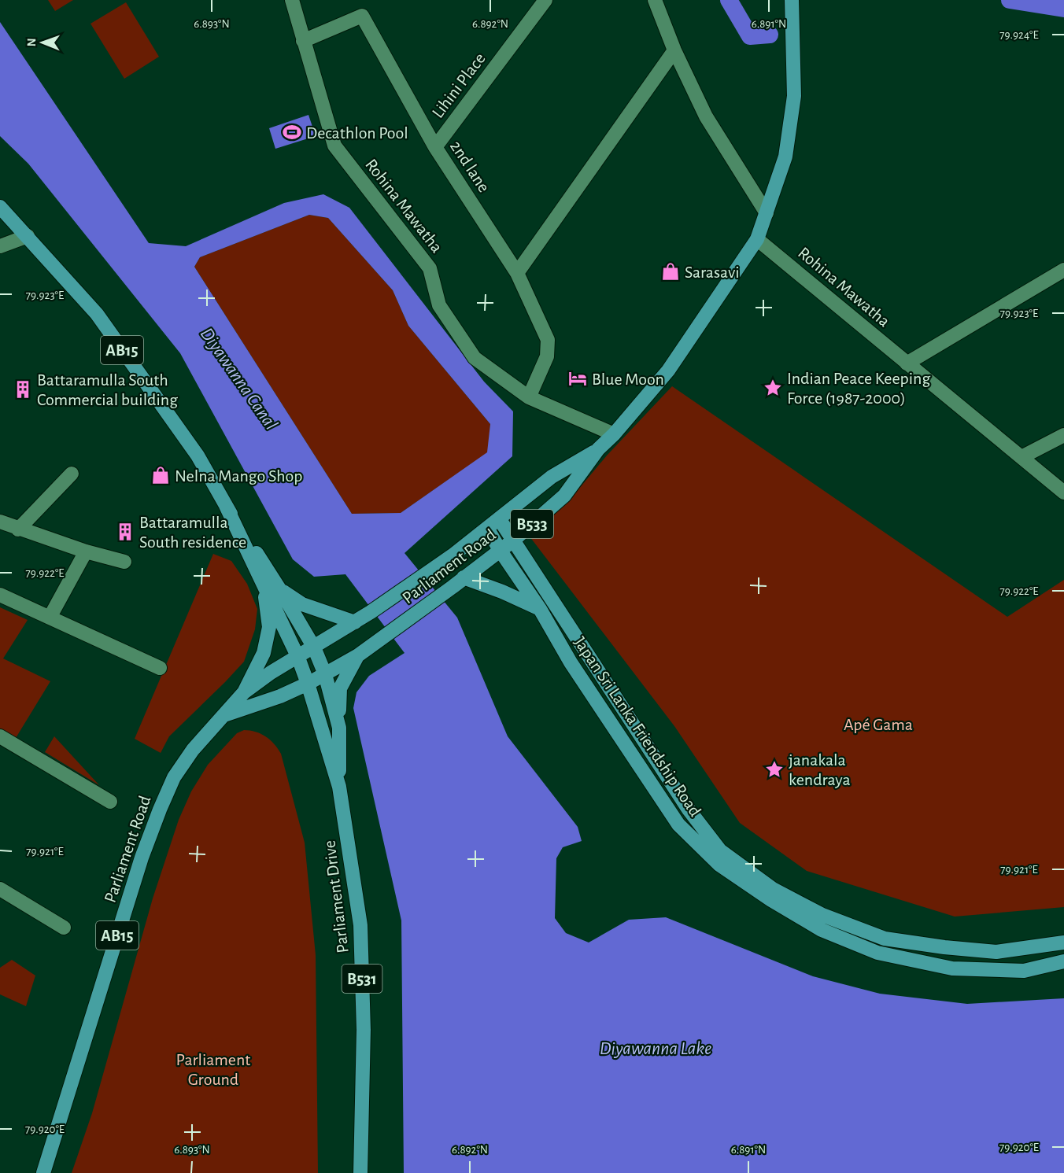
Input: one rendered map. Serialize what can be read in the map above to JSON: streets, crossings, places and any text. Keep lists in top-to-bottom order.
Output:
{
  "streets": {
    "main road": [
      "AB15",
      "B533",
      "Parliament Road",
      "Japan Sri Lanka Friendship Road",
      "Parliament Drive",
      "B531"
    ],
    "street": ["Lihini Place", "2nd lane", "Rohina Mawatha"]
  },
  "crossings": [
    ["Lihini Place", "2nd lane"],
    ["2nd lane", "Rohina Mawatha"],
    ["Rohina Mawatha", "Parliament Road"],
    ["AB15", "Parliament Road"],
    ["AB15", "Parliament Drive"],
    ["Parliament Road", "Japan Sri Lanka Friendship Road"],
    ["Parliament Road", "Parliament Drive"],
    ["Parliament Road", "B531"],
    ["Parliament Drive", "B531"]
  ],
  "water": ["Diyawanna Canal", "Diyawanna Lake"],
  "parks": ["Apé Gama", "Parliament Ground"],
  "places": {
    "sports": ["Decathlon Pool"],
    "shop": ["Sarasavi", "Nelna Mango Shop"],
    "hotel": ["Blue Moon"],
    "place": ["Indian Peace Keeping Force (1987-2000)", "janakala kendraya"],
    "building": ["Battaramulla South Commercial building", "Battaramulla South residence"]
  },
  "north": "left",
  "coordinates": [
    "6.893°N",
    "6.892°N",
    "6.891°N",
    "79.924°E",
    "79.923°E",
    "79.922°E",
    "79.921°E",
    "79.920°E"
  ]
}
